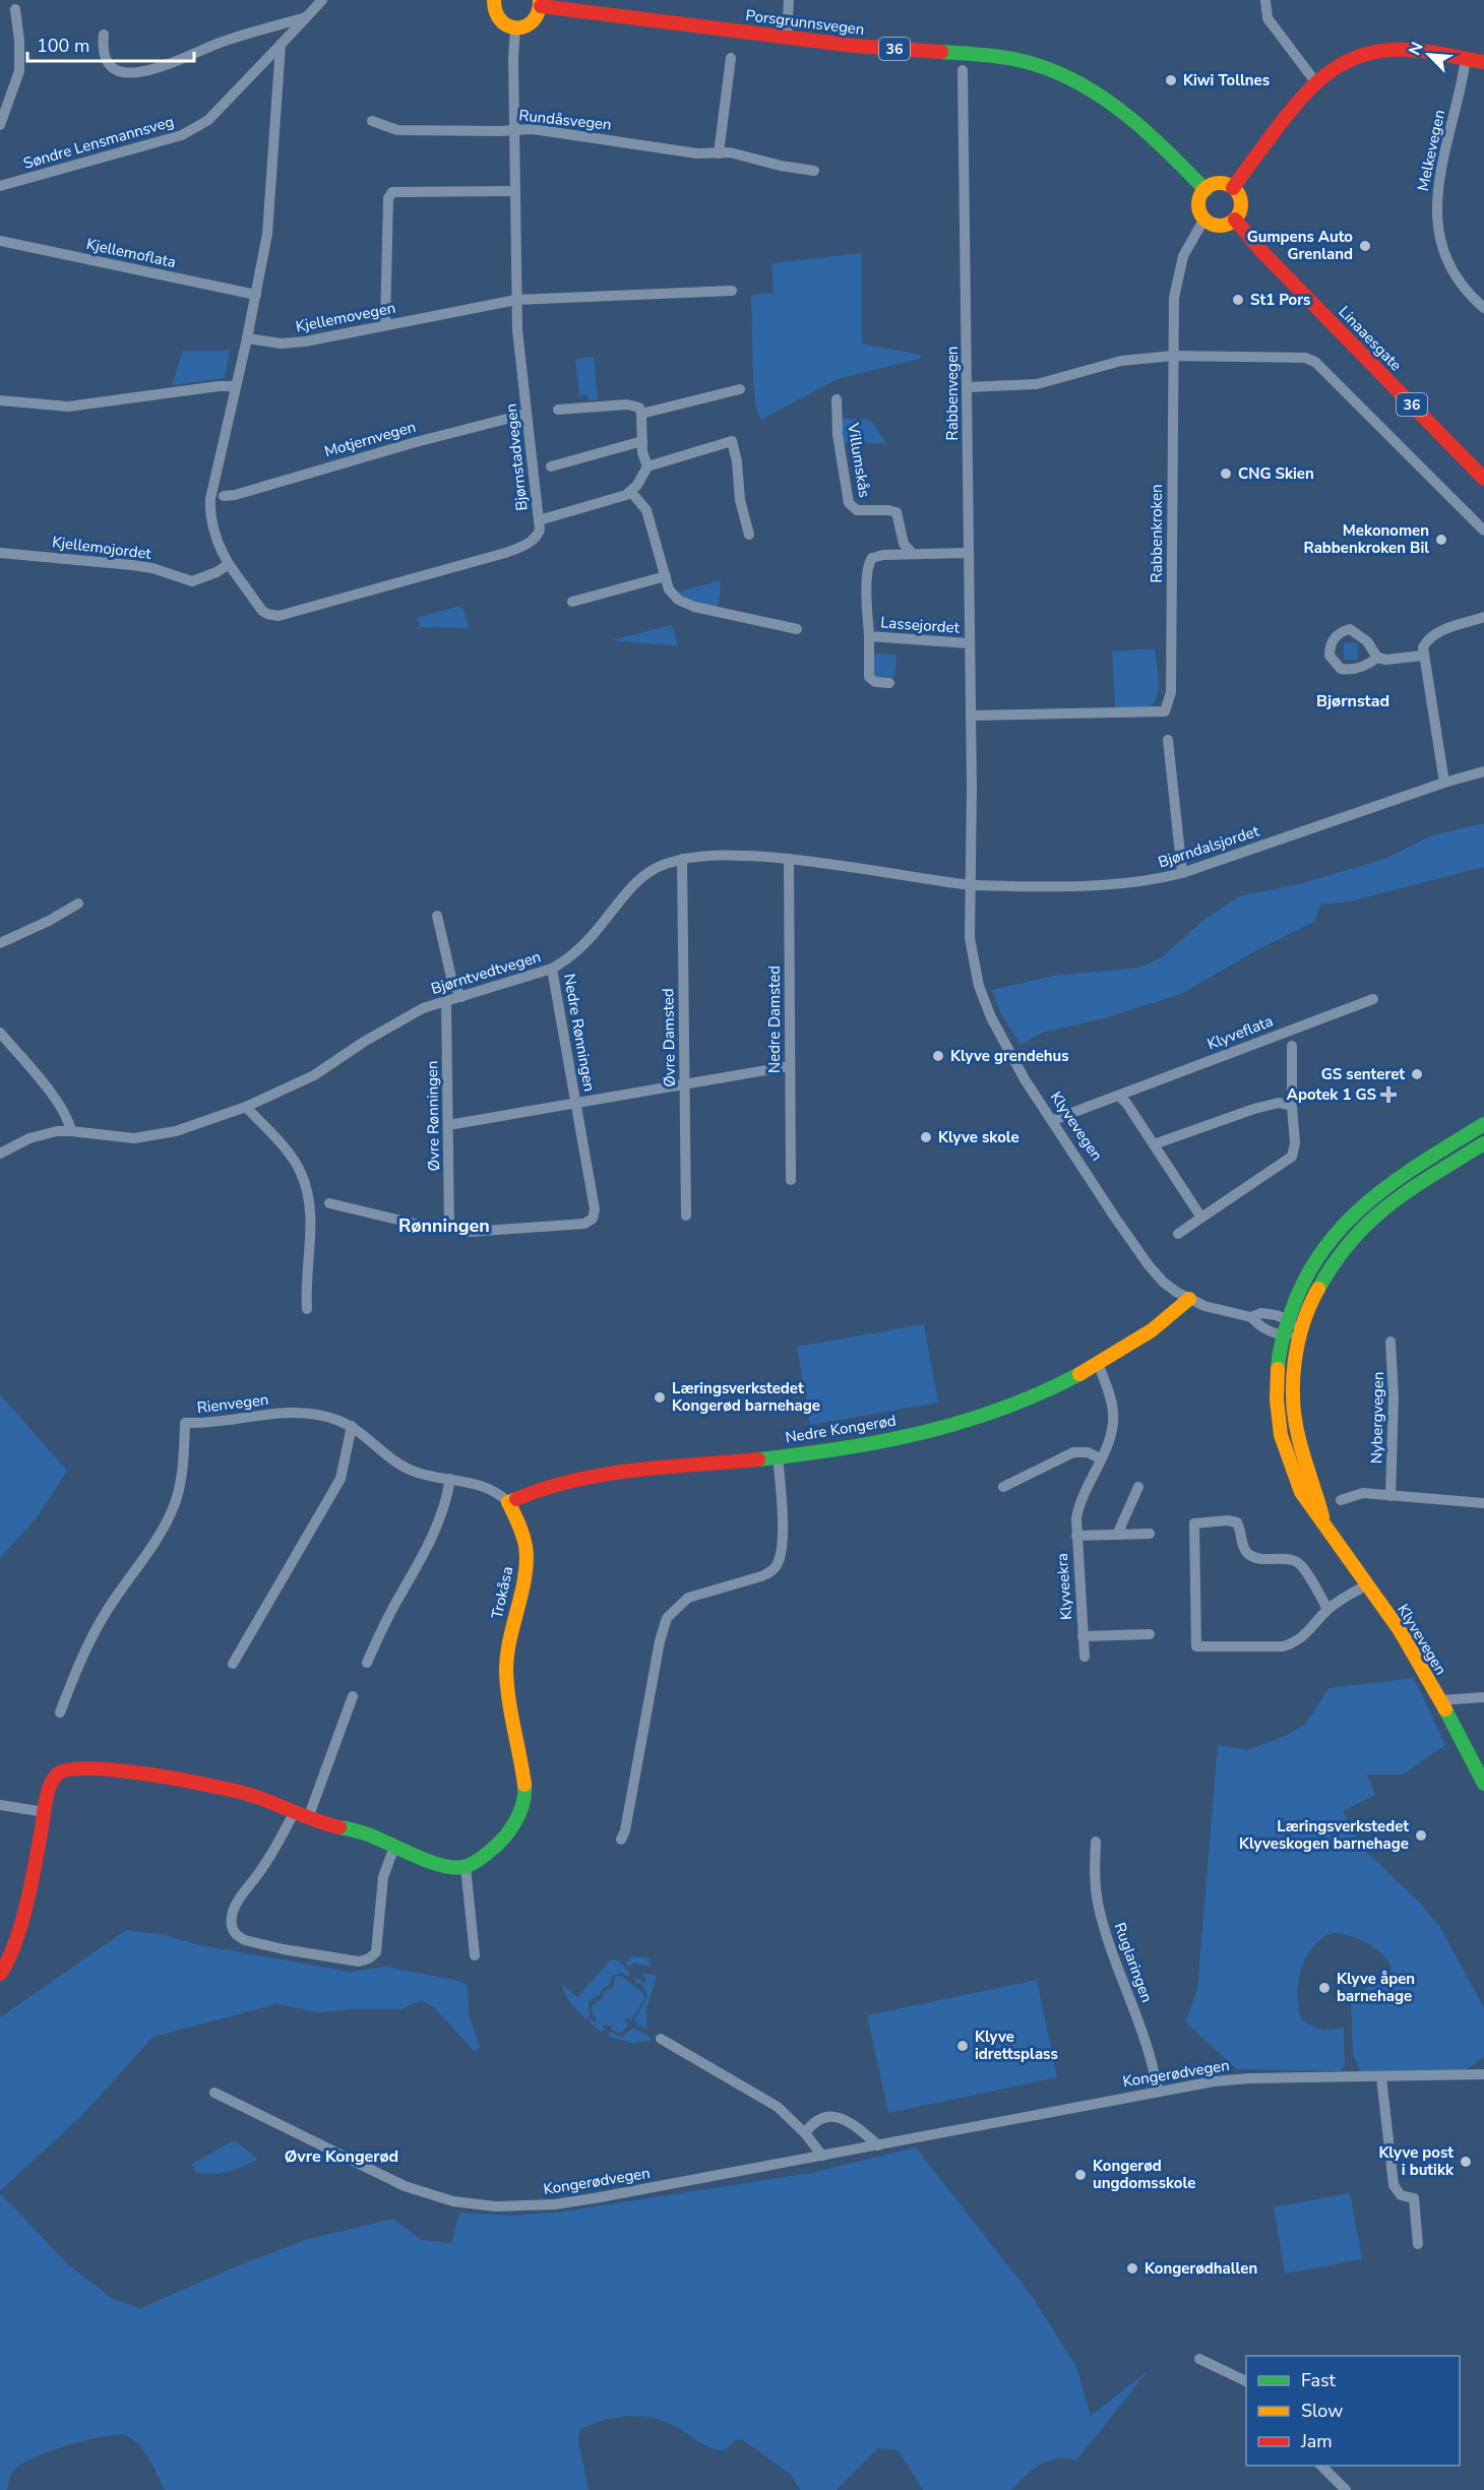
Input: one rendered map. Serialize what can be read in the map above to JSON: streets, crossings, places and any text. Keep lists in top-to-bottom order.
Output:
{
  "streets": {
    "main road": [
      "Porsgrunnsvegen",
      "36",
      "Linaaesgate",
      "Klyvevegen",
      "Nedre Kongerød",
      "Trokåsa"
    ],
    "street": [
      "Rundåsvegen",
      "Søndre Lensmannsveg",
      "Melkevegen",
      "Kjellemoflata",
      "Kjellemovegen",
      "Rabbenvegen",
      "Motjernvegen",
      "Bjørnstadvegen",
      "Villumskås",
      "Rabbenkroken",
      "Kjellemojordet",
      "Lassejordet",
      "Bjørndalsjordet",
      "Bjørntvedtvegen",
      "Nedre Damsted",
      "Nedre Rønningen",
      "Klyveflata",
      "Øvre Damsted",
      "Øvre Rønningen",
      "Rienvegen",
      "Nybergvegen",
      "Klyveekra",
      "Ruglaringen",
      "Kongerødvegen"
    ]
  },
  "crossings": [
    ["Porsgrunnsvegen", "Linaaesgate"],
    ["Porsgrunnsvegen", "Bjørnstadvegen"],
    ["Porsgrunnsvegen", "Rabbenkroken"],
    ["Rundåsvegen", "Bjørnstadvegen"],
    ["Kjellemovegen", "Bjørnstadvegen"],
    ["Linaaesgate", "Rabbenkroken"],
    ["Rabbenvegen", "Rabbenkroken"],
    ["Rabbenvegen", "Lassejordet"],
    ["Rabbenvegen", "Bjørndalsjordet"],
    ["Rabbenvegen", "Bjørntvedtvegen"],
    ["Rabbenvegen", "Klyvevegen"],
    ["Motjernvegen", "Bjørnstadvegen"],
    ["Bjørnstadvegen", "Kjellemojordet"],
    ["Villumskås", "Lassejordet"],
    ["Bjørndalsjordet", "Bjørntvedtvegen"],
    ["Bjørndalsjordet", "Klyvevegen"],
    ["Bjørntvedtvegen", "Nedre Damsted"],
    ["Bjørntvedtvegen", "Nedre Rønningen"],
    ["Bjørntvedtvegen", "Øvre Damsted"],
    ["Bjørntvedtvegen", "Øvre Rønningen"],
    ["Bjørntvedtvegen", "Klyvevegen"],
    ["Nedre Rønningen", "Øvre Rønningen"],
    ["Klyveflata", "Klyvevegen"],
    ["Klyvevegen", "Nedre Kongerød"],
    ["Rienvegen", "Trokåsa"],
    ["Nedre Kongerød", "Klyveekra"],
    ["Ruglaringen", "Kongerødvegen"]
  ],
  "districts": ["Bjørnstad", "Rønningen", "Øvre Kongerød"],
  "places": {
    "other": [
      "Kiwi Tollnes",
      "Gumpens Auto Grenland",
      "St1 Pors",
      "CNG Skien",
      "Mekonomen Rabbenkroken Bil",
      "Klyve grendehus",
      "GS senteret",
      "Klyve skole",
      "Læringsverkstedet Kongerød barnehage",
      "Læringsverkstedet Klyveskogen barnehage",
      "Klyve åpen barnehage",
      "Klyve idrettsplass",
      "Klyve post i butikk",
      "Kongerød ungdomsskole",
      "Kongerødhallen"
    ],
    "health": ["Apotek 1 GS"]
  },
  "legend": ["Fast", "Slow", "Jam"],
  "scale_bar": "100 m",
  "north": "top left"
}
